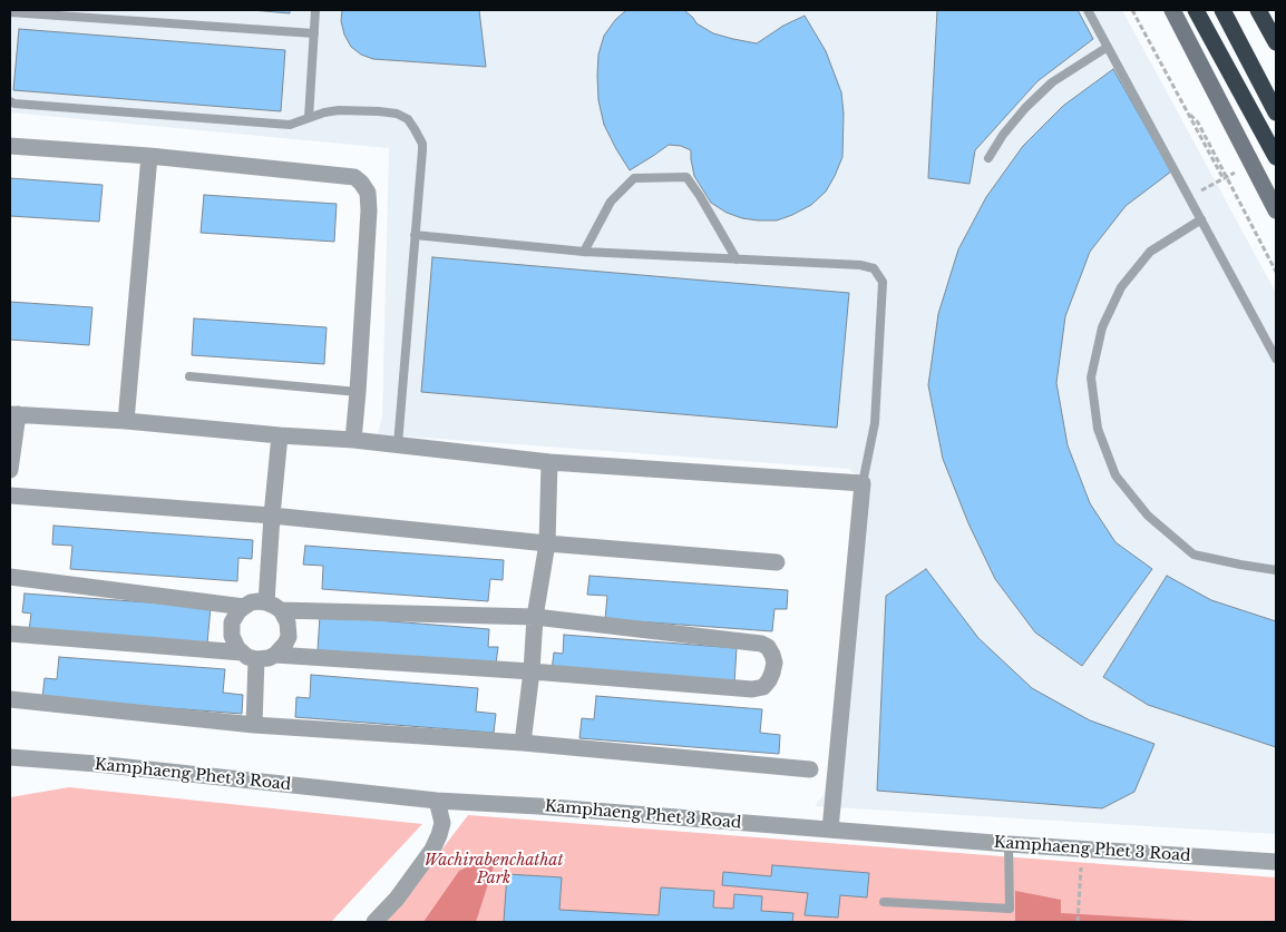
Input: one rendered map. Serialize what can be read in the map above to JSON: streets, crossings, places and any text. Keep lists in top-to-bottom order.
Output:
{
  "streets": {
    "street": ["Kamphaeng Phet 3 Road"]
  },
  "parks": ["Wachirabenchathat Park"]
}
